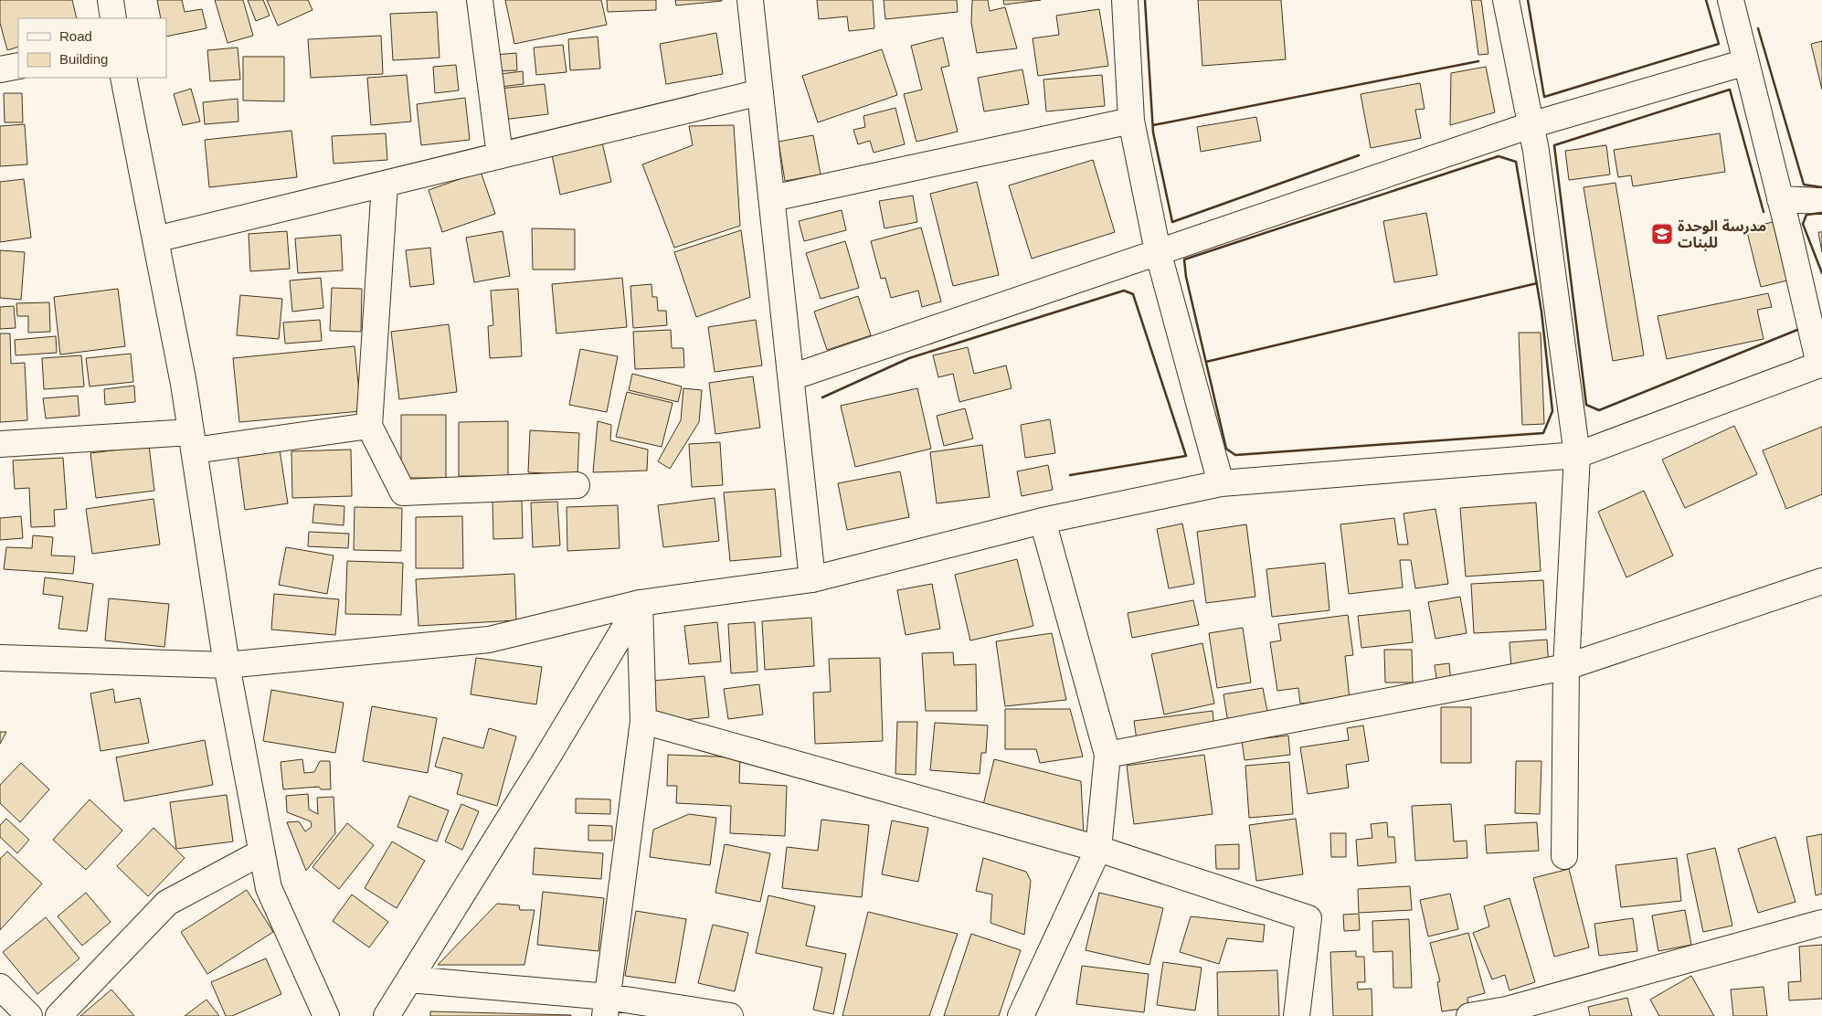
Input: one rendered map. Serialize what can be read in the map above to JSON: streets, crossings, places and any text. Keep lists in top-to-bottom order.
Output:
{
  "places": {
    "school or university": ["مدرسة الوحدة للبنات"]
  },
  "legend": ["Road", "Building"]
}
